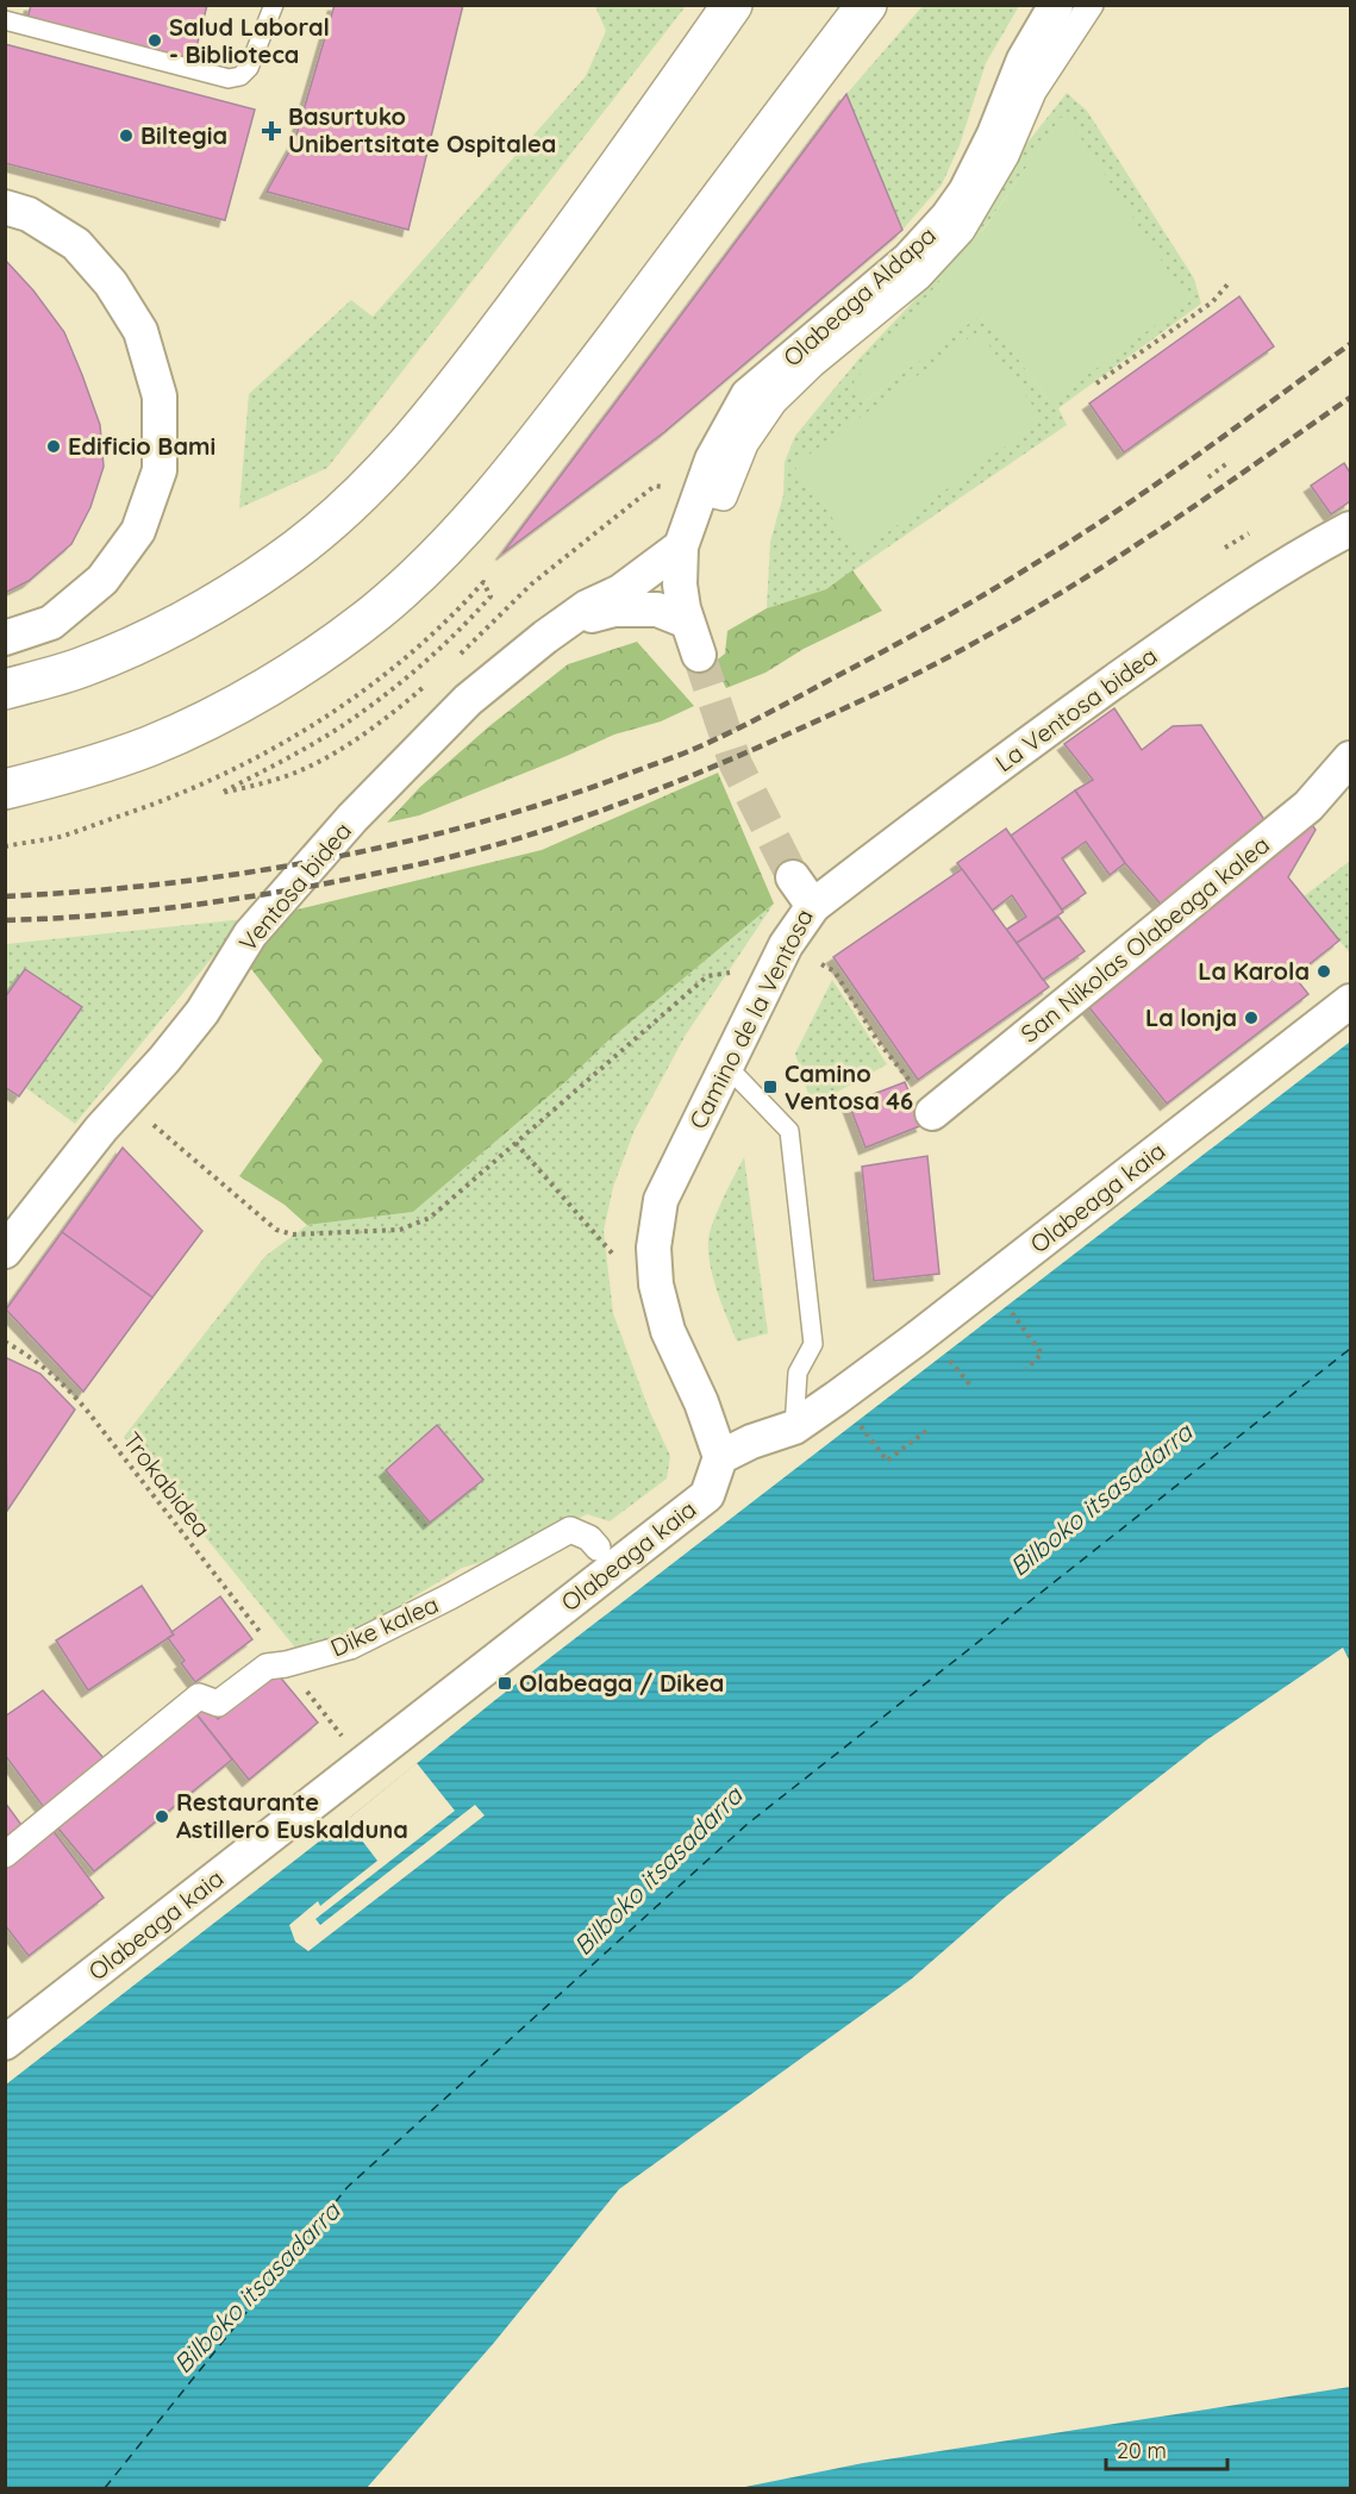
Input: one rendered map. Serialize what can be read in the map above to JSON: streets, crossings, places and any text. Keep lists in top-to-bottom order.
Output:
{
  "streets": {
    "street": [
      "Olabeaga Aldapa",
      "La Ventosa bidea",
      "Ventosa bidea",
      "San Nikolas Olabeaga kalea",
      "Camino de la Ventosa",
      "Olabeaga kaia",
      "Dike kalea"
    ],
    "path": ["Trokabidea"]
  },
  "crossings": [
    ["Olabeaga Aldapa", "Ventosa bidea"],
    ["La Ventosa bidea", "Camino de la Ventosa"],
    ["Camino de la Ventosa", "Olabeaga kaia"],
    ["Trokabidea", "Dike kalea"]
  ],
  "water": ["Bilboko itsasadarra"],
  "places": {
    "other": [
      "Salud Laboral - Biblioteca",
      "Biltegia",
      "Edificio Bami",
      "La Karola",
      "La lonja",
      "Restaurante Astillero Euskalduna"
    ],
    "health": ["Basurtuko Unibertsitate Ospitalea"],
    "transit": ["Camino Ventosa 46", "Olabeaga / Dikea"]
  },
  "scale_bar": "20 m"
}
